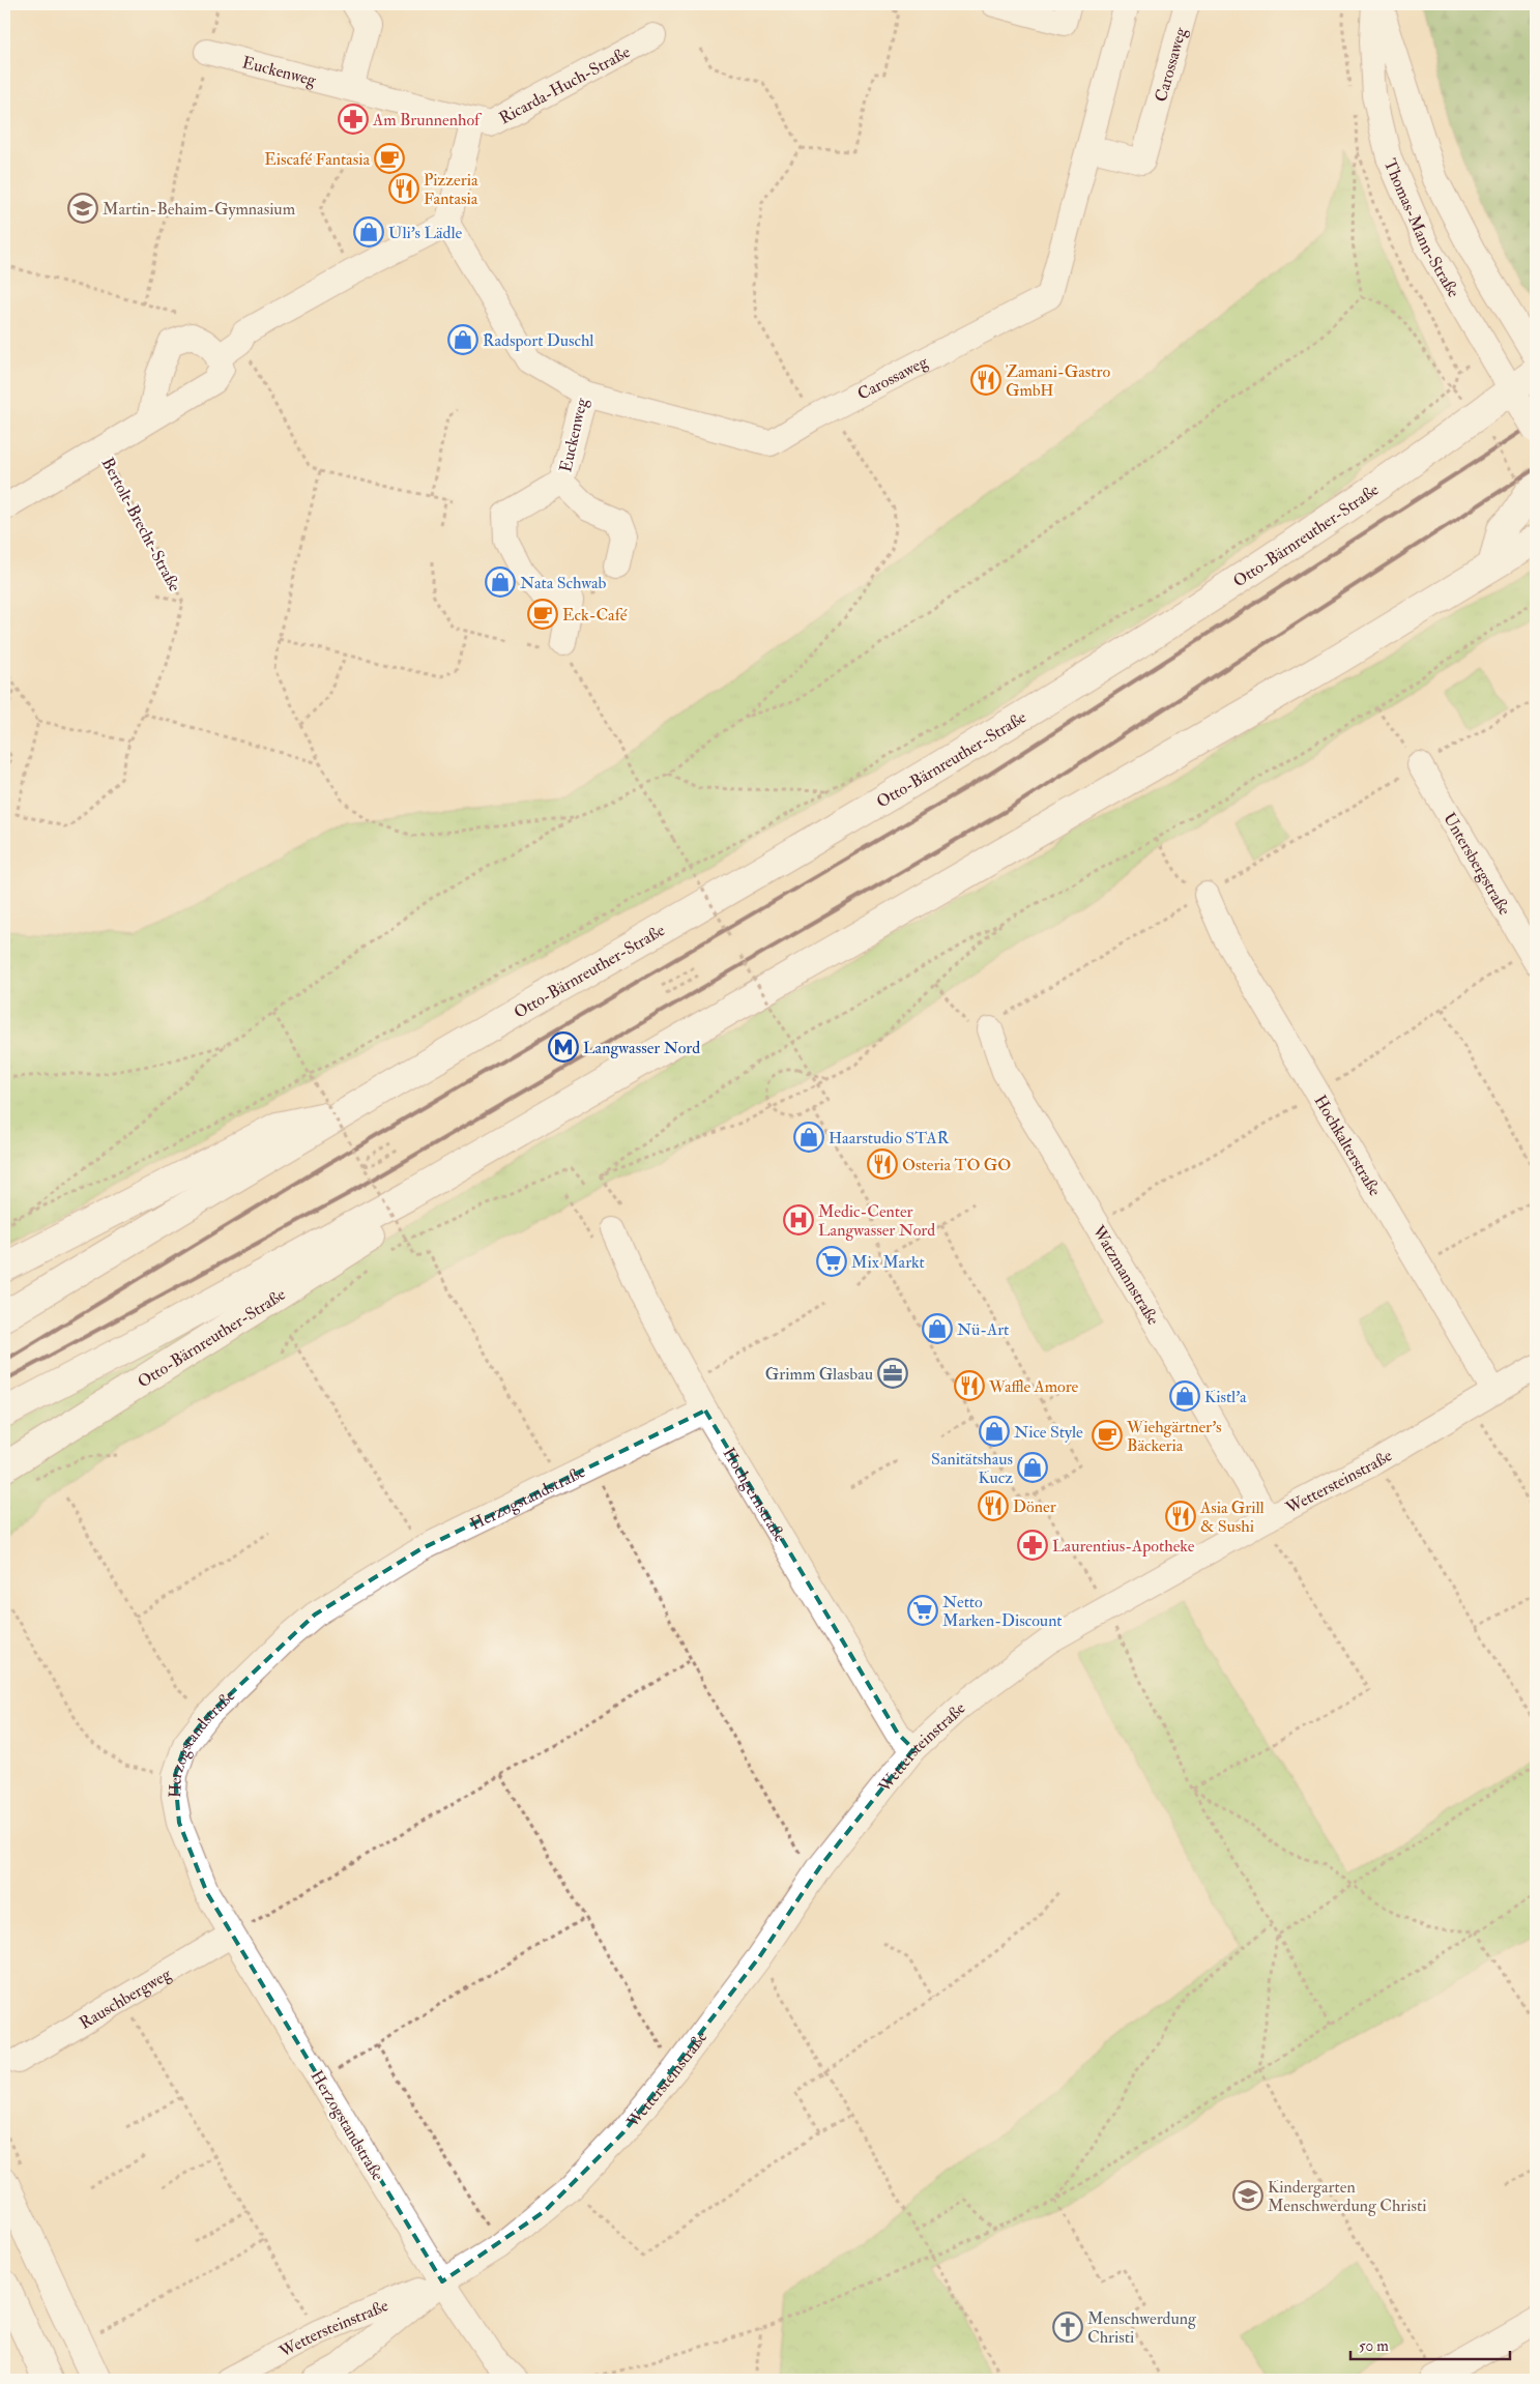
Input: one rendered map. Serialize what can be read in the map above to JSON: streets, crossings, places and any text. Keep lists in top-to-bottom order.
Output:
{
  "streets": {
    "main road": ["Otto-Bärnreuther-Straße"],
    "street": [
      "Carossaweg",
      "Euckenweg",
      "Ricarda-Huch-Straße",
      "Thomas-Mann-Straße",
      "Bertolt-Brecht-Straße",
      "Untersbergstraße",
      "Hochkalterstraße",
      "Watzmannstraße",
      "Wettersteinstraße",
      "Hochgernstraße",
      "Herzogstandstraße",
      "Rauschbergweg"
    ]
  },
  "crossings": [
    ["Carossaweg", "Euckenweg"],
    ["Euckenweg", "Ricarda-Huch-Straße"],
    ["Thomas-Mann-Straße", "Otto-Bärnreuther-Straße"],
    ["Hochkalterstraße", "Wettersteinstraße"],
    ["Watzmannstraße", "Wettersteinstraße"],
    ["Wettersteinstraße", "Hochgernstraße"],
    ["Wettersteinstraße", "Herzogstandstraße"],
    ["Hochgernstraße", "Herzogstandstraße"],
    ["Herzogstandstraße", "Rauschbergweg"]
  ],
  "places": {
    "pharmacy": ["Am Brunnenhof", "Laurentius-Apotheke"],
    "cafe": ["Eiscafé Fantasia", "Eck-Café", "Wiehgärtner's Bäckeria"],
    "restaurant": [
      "Pizzeria Fantasia",
      "Zamani-Gastro GmbH",
      "Osteria TO GO",
      "Waffle Amore",
      "Döner",
      "Asia Grill & Sushi"
    ],
    "school or university": ["Martin-Behaim-Gymnasium", "Kindergarten Menschwerdung Christi"],
    "shop": [
      "Uli's Lädle",
      "Radsport Duschl",
      "Nata Schwab",
      "Haarstudio STAR",
      "Nü-Art",
      "Kistl'a",
      "Nice Style",
      "Sanitätshaus Kucz"
    ],
    "metro station": ["Langwasser Nord"],
    "hospital": ["Medic-Center Langwasser Nord"],
    "supermarket": ["Mix Markt", "Netto Marken-Discount"],
    "office": ["Grimm Glasbau"],
    "church": ["Menschwerdung Christi"]
  },
  "scale_bar": "50 m"
}
